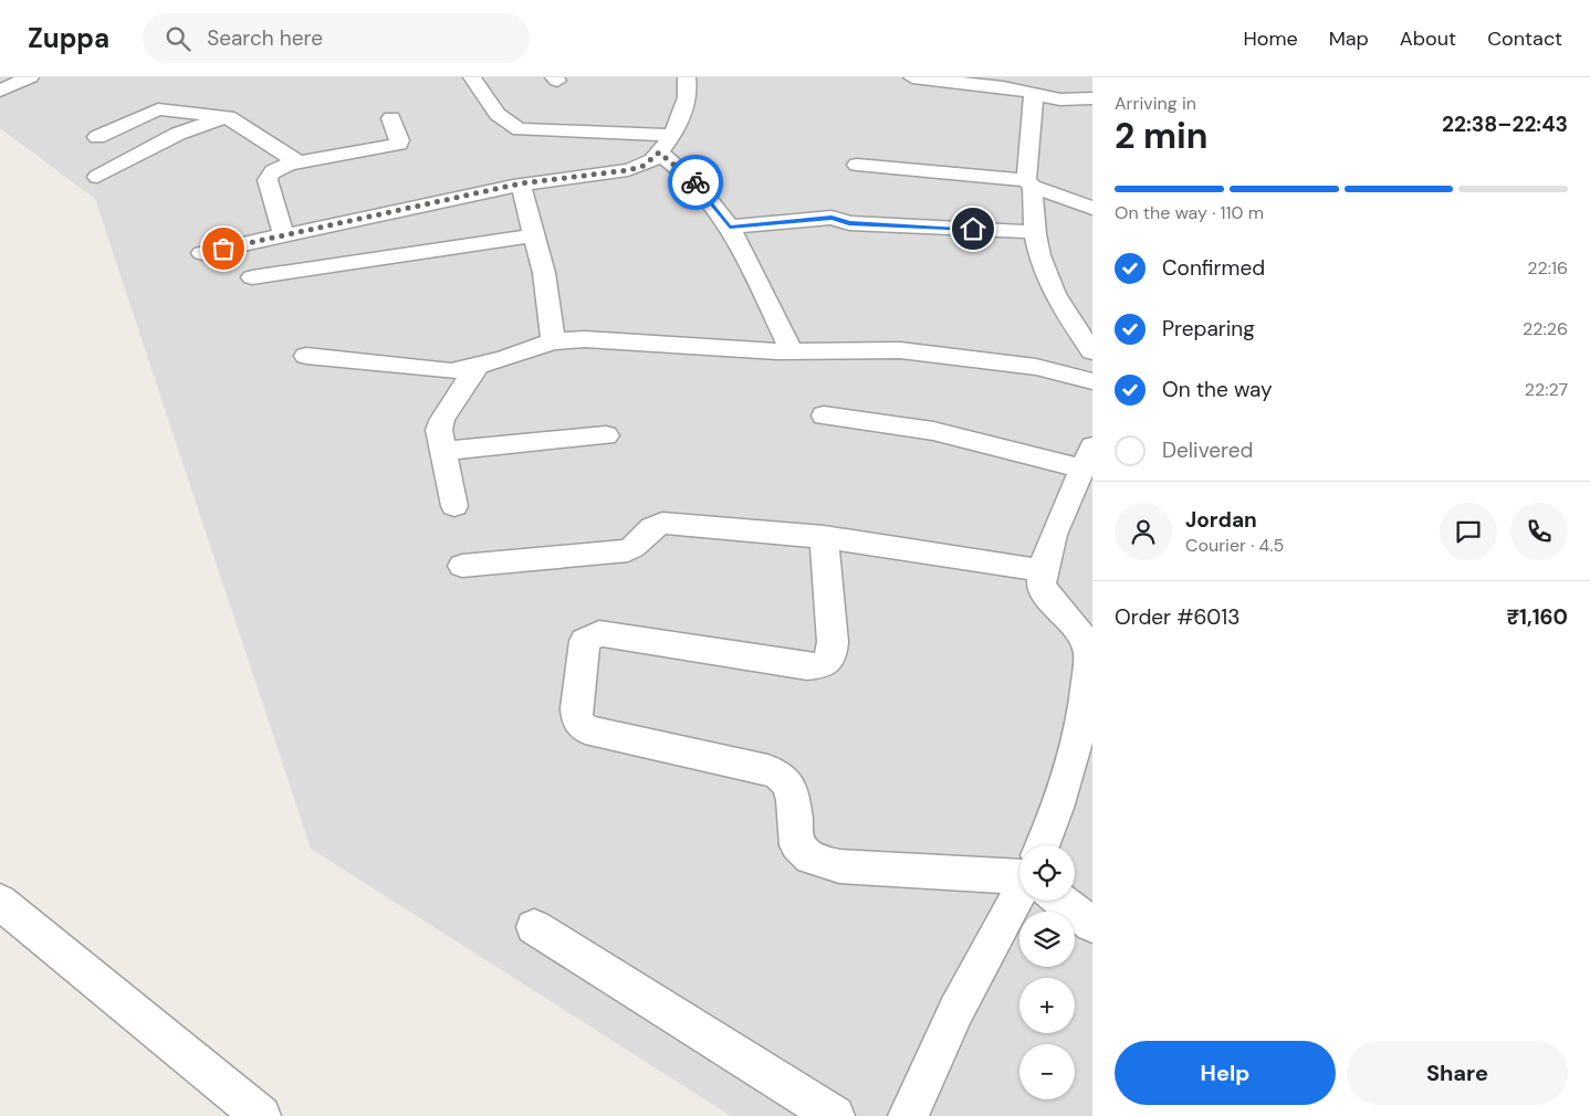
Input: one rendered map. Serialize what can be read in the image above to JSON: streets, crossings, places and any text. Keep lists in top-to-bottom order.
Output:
{
  "page": {
    "header": "Zuppa",
    "search": "Search here",
    "nav": [
      "Home",
      "Map",
      "About",
      "Contact"
    ],
    "heading": ["2 min", "Arriving in", "22:38–22:43"],
    "panel": [
      "Jordan",
      "Courier · 4.5",
      "Order #6013",
      "₹1,160"
    ],
    "bar": "On the way · 110 m",
    "list": [
      ["Confirmed", "22:16"],
      ["Preparing", "22:26"],
      ["On the way", "22:27"],
      "Delivered"
    ],
    "map_buttons": ["+", "−"],
    "buttons": ["Help", "Share"]
  }
}
